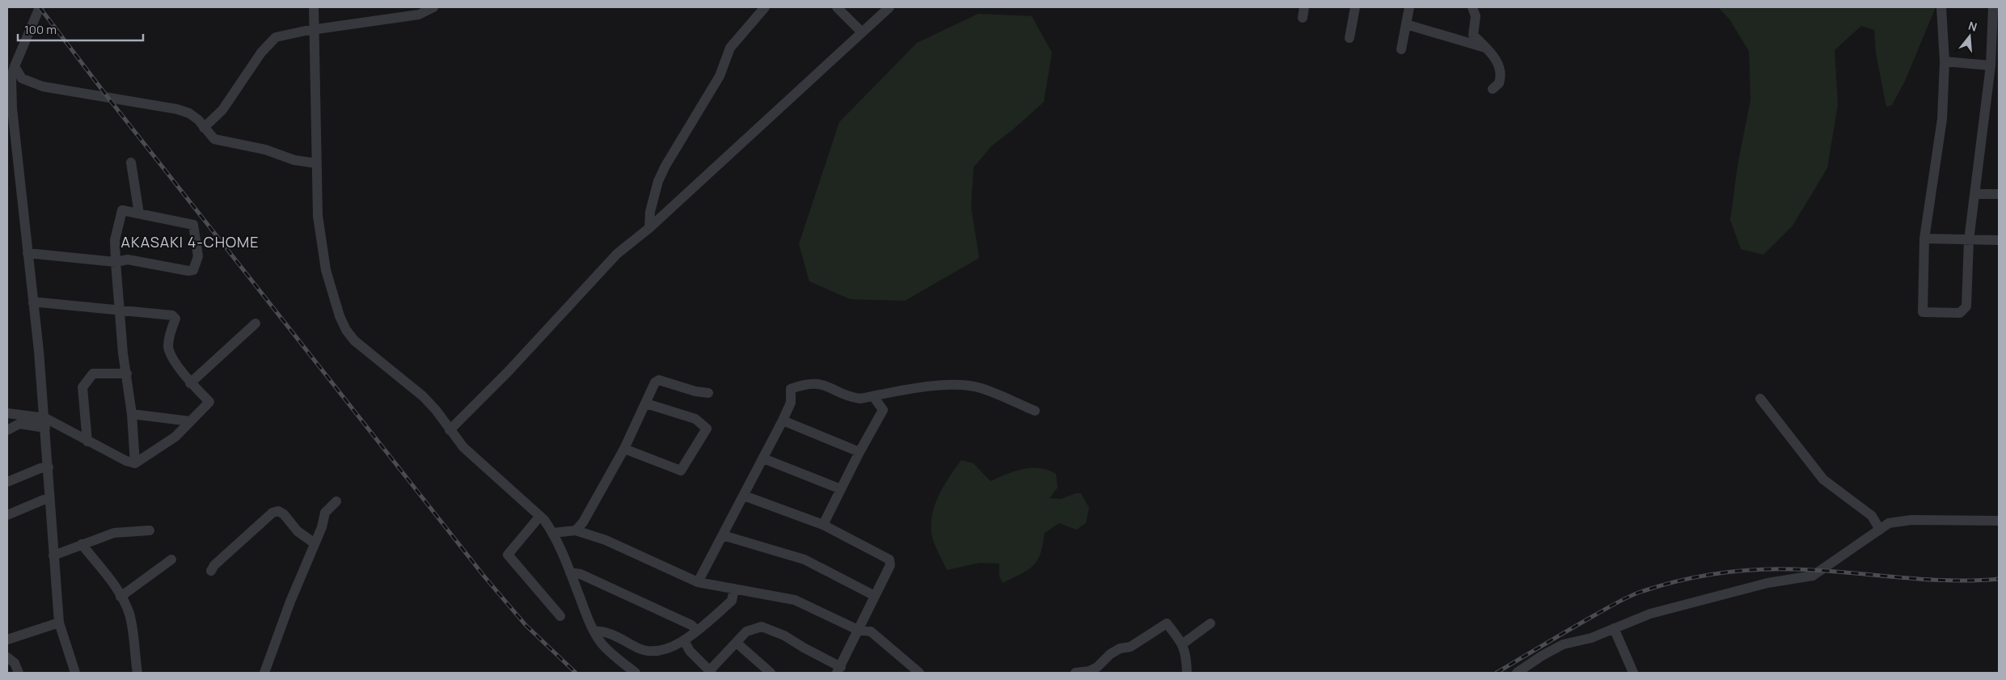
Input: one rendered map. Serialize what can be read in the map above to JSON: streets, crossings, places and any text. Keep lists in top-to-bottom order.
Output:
{
  "districts": ["AKASAKI 4-CHOME"],
  "scale_bar": "100 m",
  "north": "top"
}
